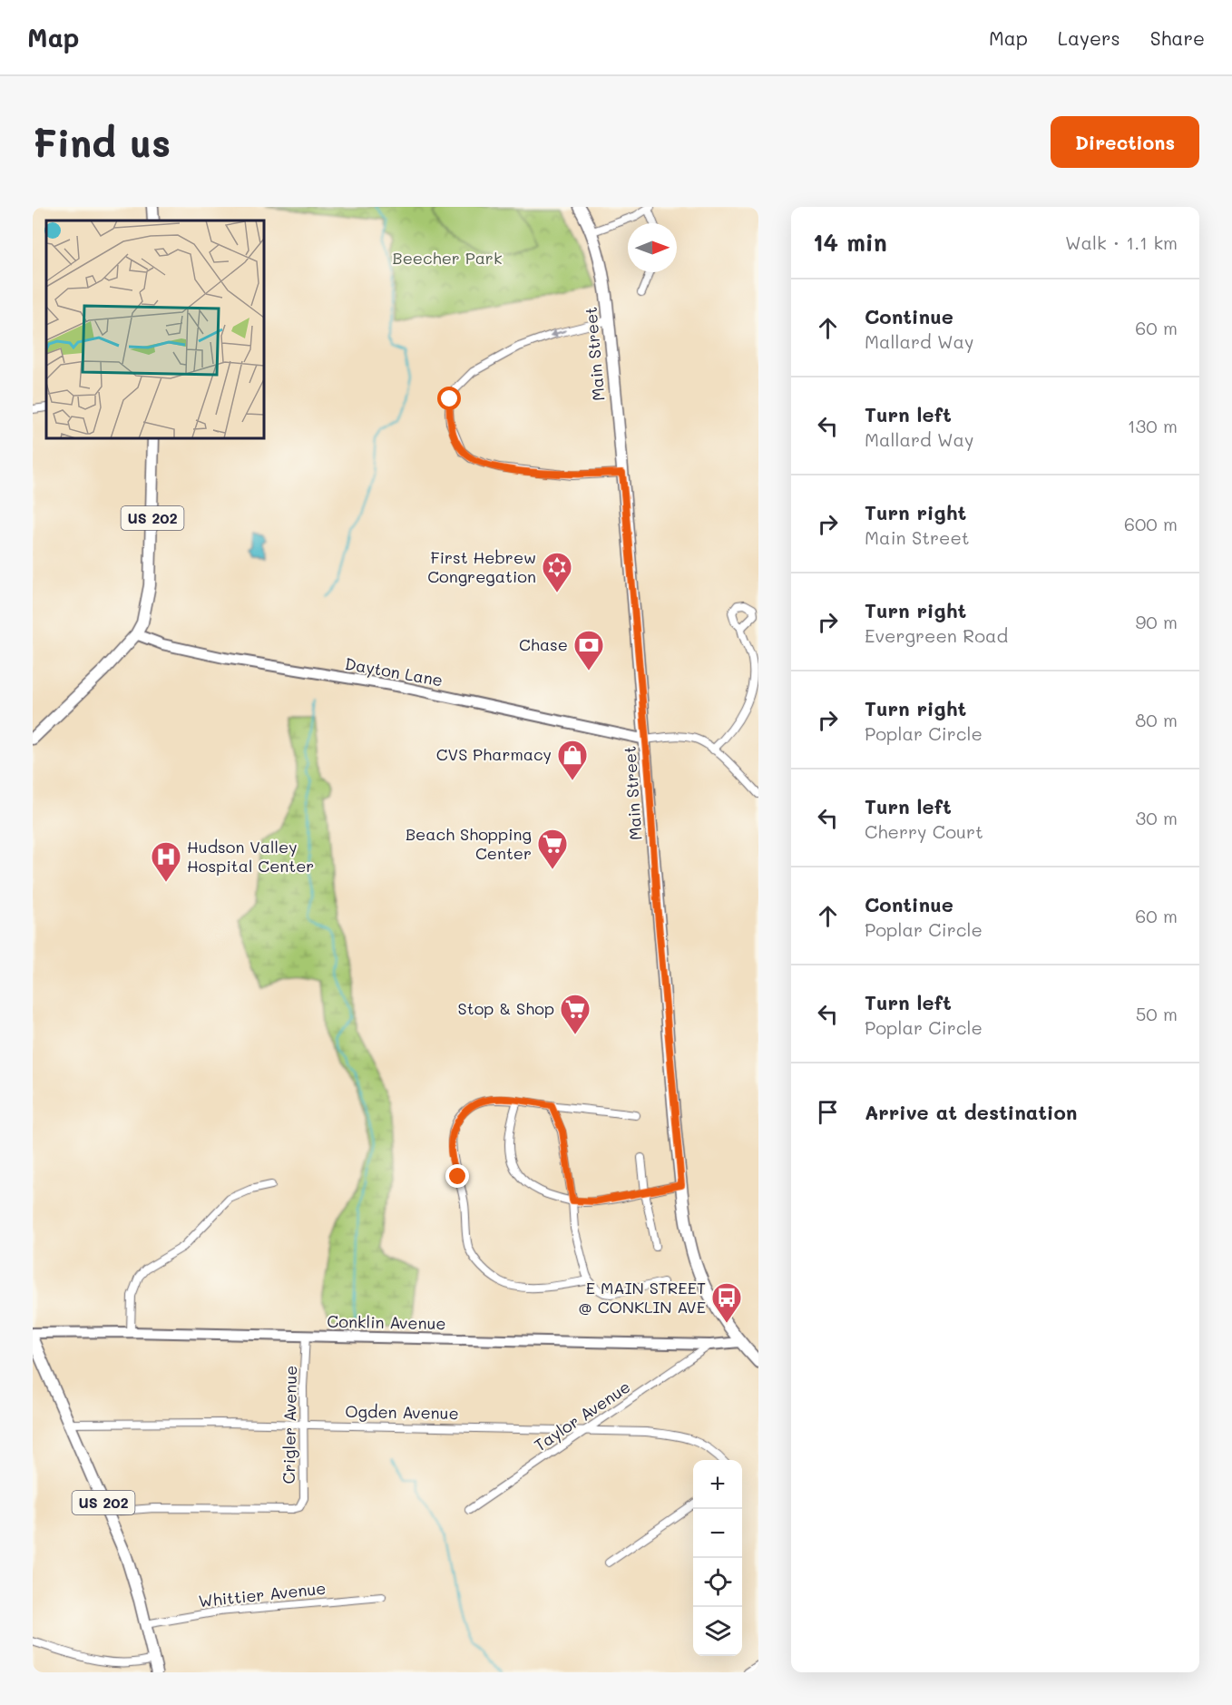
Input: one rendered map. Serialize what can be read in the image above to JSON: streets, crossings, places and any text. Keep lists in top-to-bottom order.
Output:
{
  "streets": {
    "main road": ["Main Street", "US 202"],
    "street": [
      "Dayton Lane",
      "Conklin Avenue",
      "Ogden Avenue",
      "Taylor Avenue",
      "Crigler Avenue",
      "Whittier Avenue"
    ]
  },
  "crossings": [
    ["Main Street", "Dayton Lane"],
    ["Main Street", "Conklin Avenue"],
    ["US 202", "Dayton Lane"],
    ["US 202", "Ogden Avenue"],
    ["US 202", "Crigler Avenue"],
    ["US 202", "Whittier Avenue"],
    ["Conklin Avenue", "Taylor Avenue"],
    ["Conklin Avenue", "Crigler Avenue"],
    ["Ogden Avenue", "Taylor Avenue"],
    ["Ogden Avenue", "Crigler Avenue"]
  ],
  "parks": ["Beecher Park"],
  "places": {
    "synagogue": ["First Hebrew Congregation"],
    "bank": ["Chase"],
    "shop": ["CVS Pharmacy"],
    "supermarket": ["Beach Shopping Center", "Stop & Shop"],
    "hospital": ["Hudson Valley Hospital Center"],
    "bus stop": ["E MAIN STREET @ CONKLIN AVE"]
  },
  "north": "right",
  "page": {
    "header": "Map",
    "nav": ["Map", "Layers", "Share"],
    "buttons": "Directions",
    "title": "Find us",
    "heading": ["14 min", "Walk · 1.1 km"],
    "list": [
      ["Continue", "Mallard Way", "60 m"],
      ["Turn left", "Mallard Way", "130 m"],
      ["Turn right", "Main Street", "600 m"],
      ["Turn right", "Evergreen Road", "90 m"],
      ["Turn right", "Poplar Circle", "80 m"],
      ["Turn left", "Cherry Court", "30 m"],
      ["Continue", "Poplar Circle", "60 m"],
      ["Turn left", "Poplar Circle", "50 m"],
      "Arrive at destination"
    ],
    "map_buttons": ["+", "−"]
  }
}
